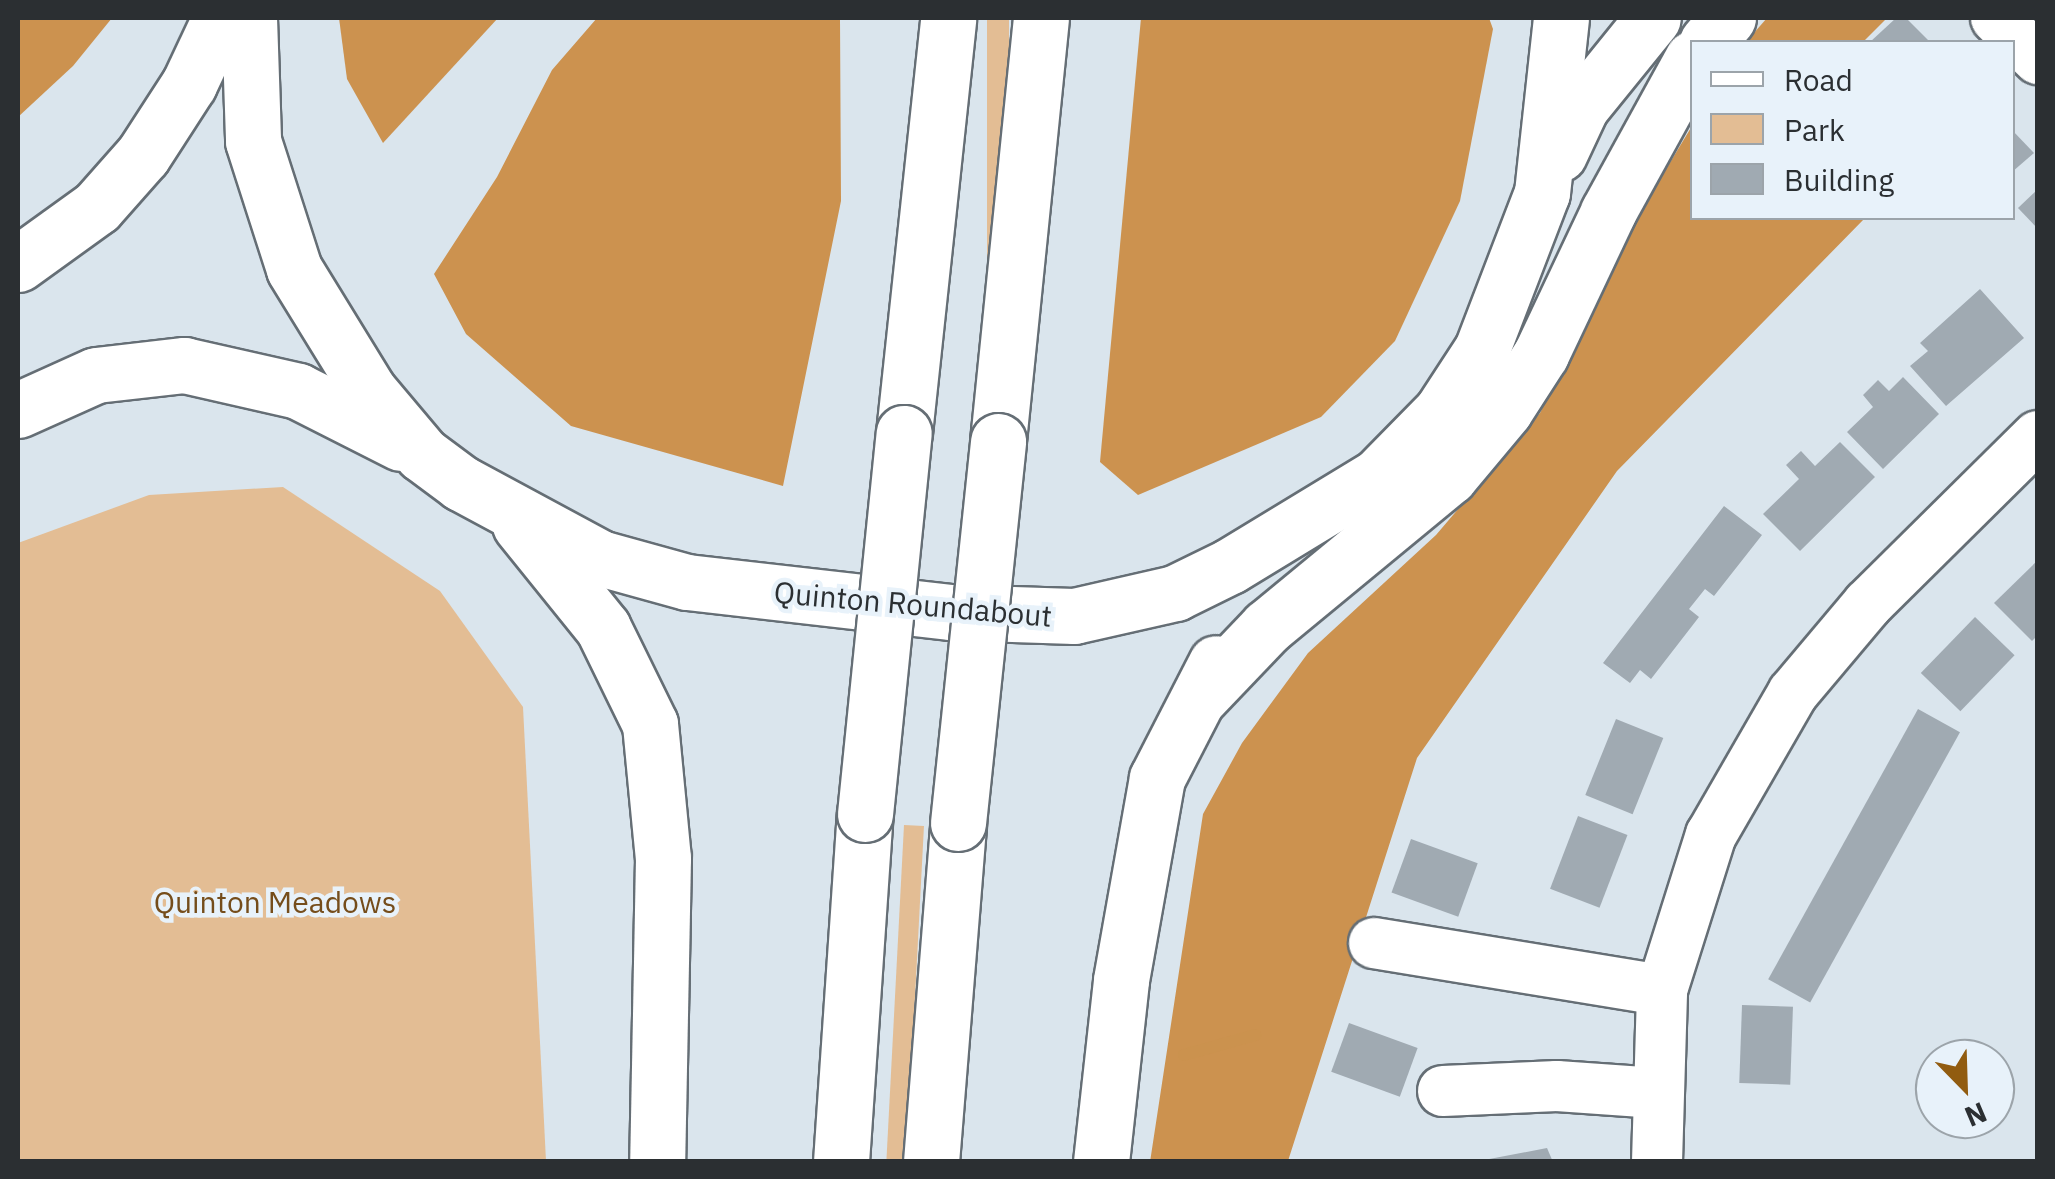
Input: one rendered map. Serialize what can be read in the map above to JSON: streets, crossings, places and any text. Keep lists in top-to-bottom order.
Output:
{
  "streets": {
    "highway": ["Quinton Roundabout"]
  },
  "parks": ["Quinton Meadows"],
  "legend": ["Road", "Park", "Building"],
  "north": "bottom right"
}
